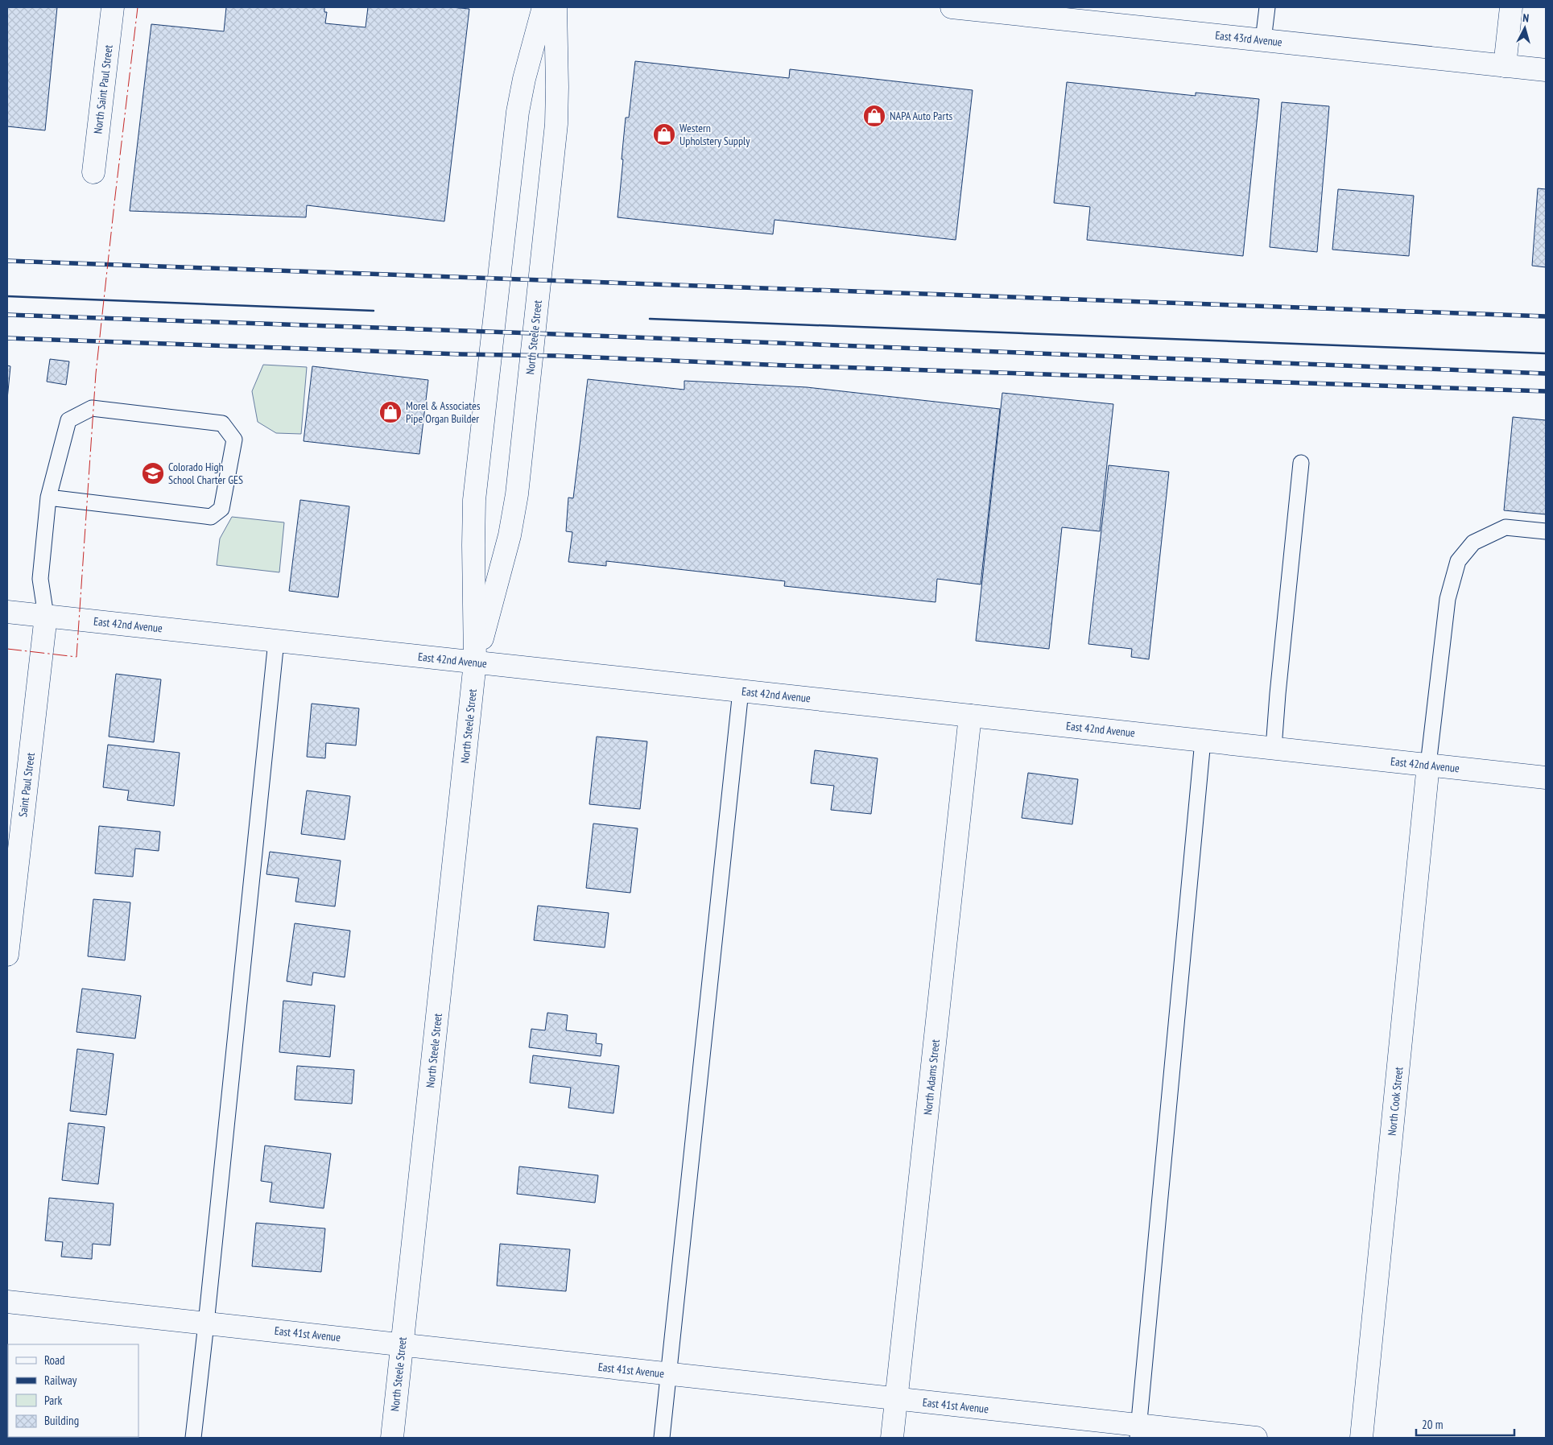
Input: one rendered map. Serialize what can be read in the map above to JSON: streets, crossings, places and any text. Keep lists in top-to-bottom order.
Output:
{
  "streets": {
    "street": [
      "East 43rd Avenue",
      "North Saint Paul Street",
      "North Steele Street",
      "East 42nd Avenue",
      "Saint Paul Street",
      "North Adams Street",
      "North Cook Street",
      "East 41st Avenue"
    ]
  },
  "crossings": [
    ["North Steele Street", "East 42nd Avenue"],
    ["North Steele Street", "East 41st Avenue"],
    ["East 42nd Avenue", "Saint Paul Street"],
    ["East 42nd Avenue", "North Adams Street"],
    ["East 42nd Avenue", "North Cook Street"],
    ["North Adams Street", "East 41st Avenue"]
  ],
  "places": {
    "shop": ["NAPA Auto Parts", "Western Upholstery Supply", "Morel & Associates Pipe Organ Builder"],
    "school or university": ["Colorado High School Charter GES"]
  },
  "legend": [
    "Road",
    "Railway",
    "Park",
    "Building"
  ],
  "scale_bar": "20 m",
  "north": "top"
}
